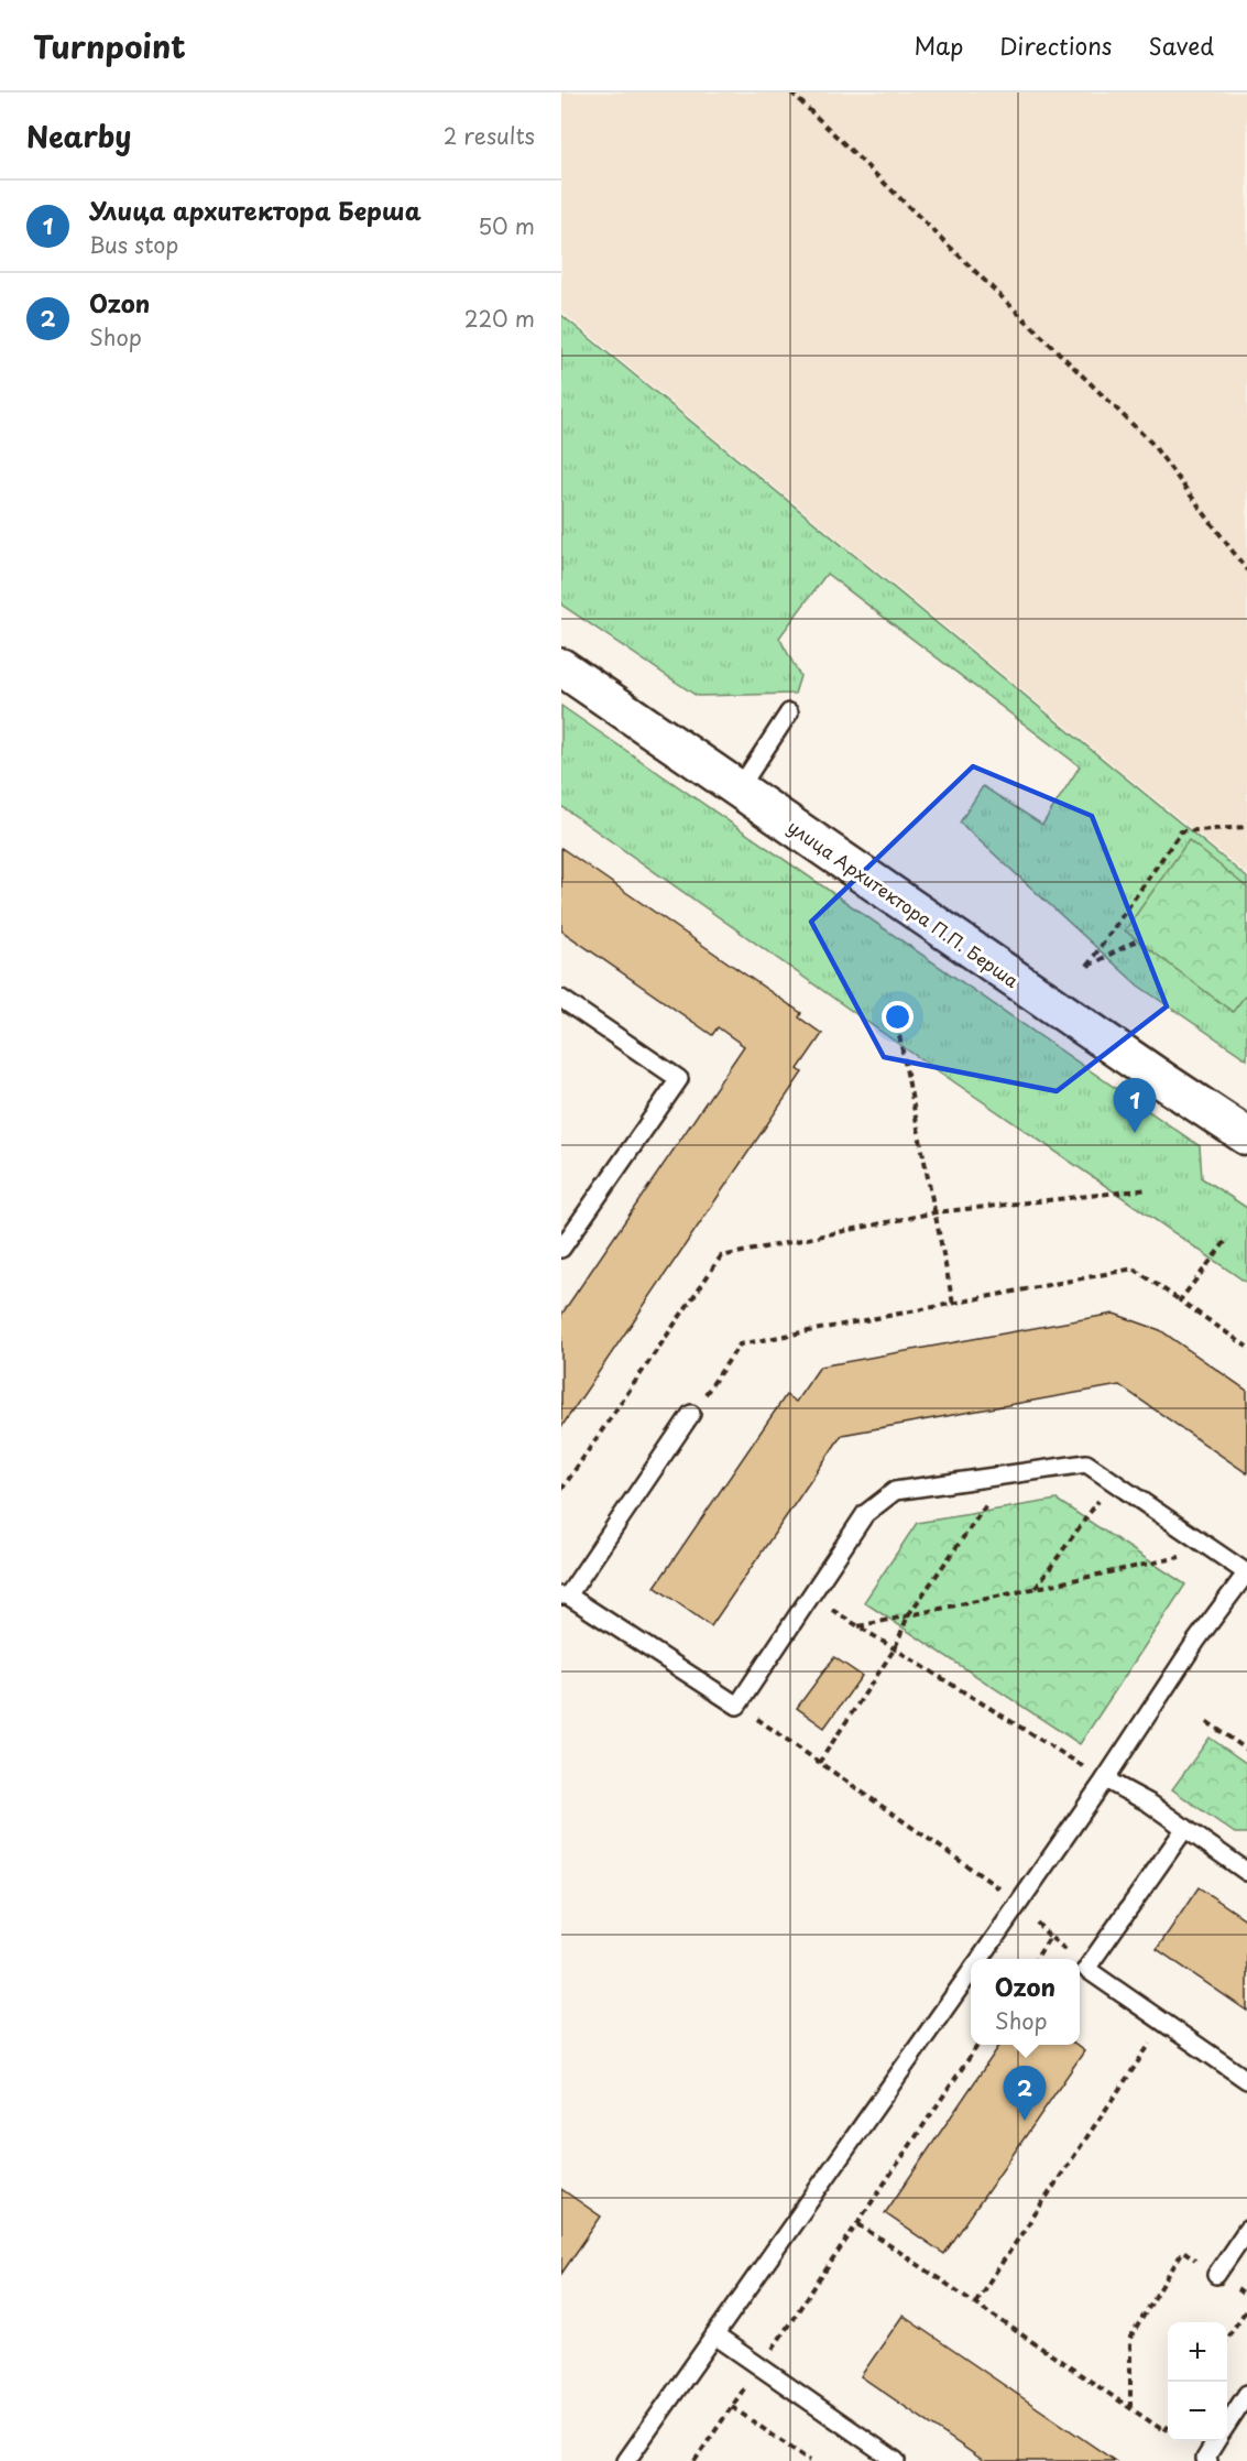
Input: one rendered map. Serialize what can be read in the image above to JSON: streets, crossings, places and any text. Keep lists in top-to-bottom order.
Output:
{
  "streets": {
    "street": ["улица Архитектора П.П. Берша"]
  },
  "page": {
    "header": "Turnpoint",
    "nav": ["Map", "Directions", "Saved"],
    "heading": ["Nearby", "2 results"],
    "list": [
      {
        "mark": "1",
        "name": "Улица архитектора Берша",
        "note": "Bus stop",
        "value": "50 m"
      },
      {
        "mark": "2",
        "name": "Ozon",
        "note": "Shop",
        "value": "220 m"
      }
    ],
    "pins": ["1", "2"],
    "popup": ["Ozon", "Shop"],
    "map_buttons": ["+", "−"]
  }
}
